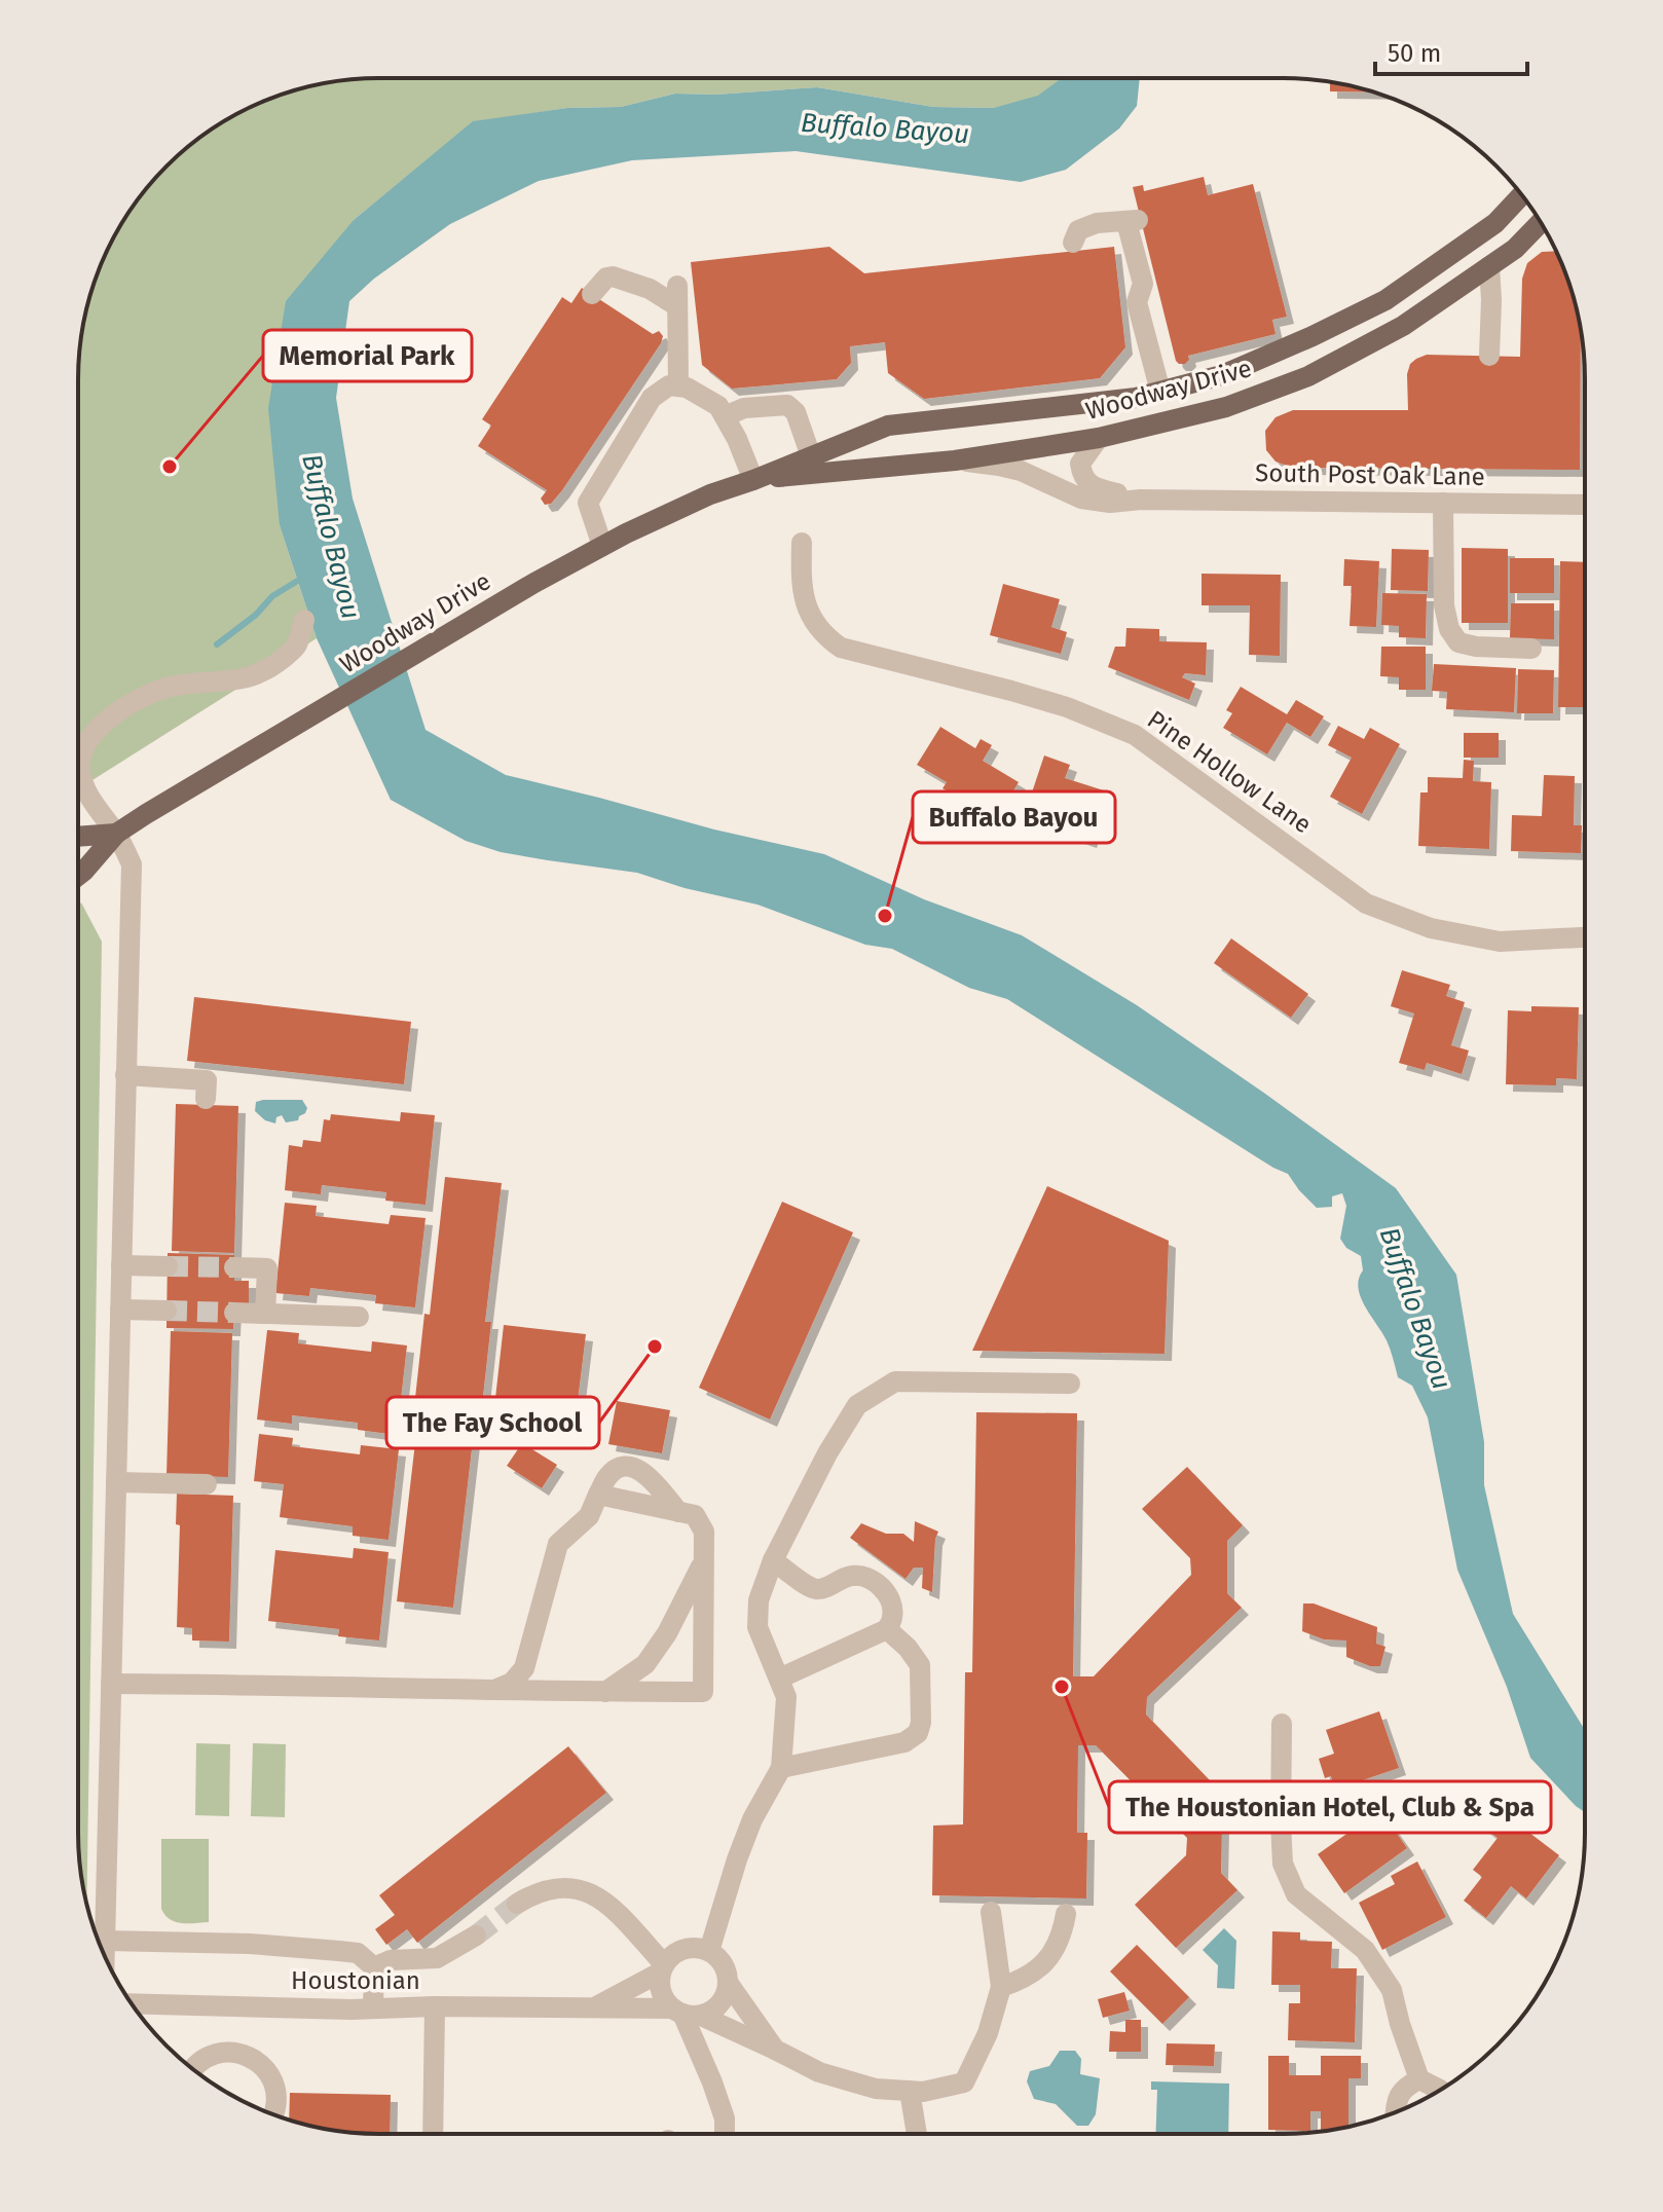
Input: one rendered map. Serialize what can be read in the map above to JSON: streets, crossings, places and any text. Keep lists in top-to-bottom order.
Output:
{
  "streets": {
    "main road": ["Woodway Drive"],
    "street": ["South Post Oak Lane", "Pine Hollow Lane", "Houstonian"]
  },
  "crossings": [
    ["Woodway Drive", "South Post Oak Lane"]
  ],
  "water": ["Buffalo Bayou"],
  "places": [
    "Memorial Park",
    "Buffalo Bayou",
    "The Fay School",
    "The Houstonian Hotel, Club & Spa"
  ],
  "scale_bar": "50 m"
}
